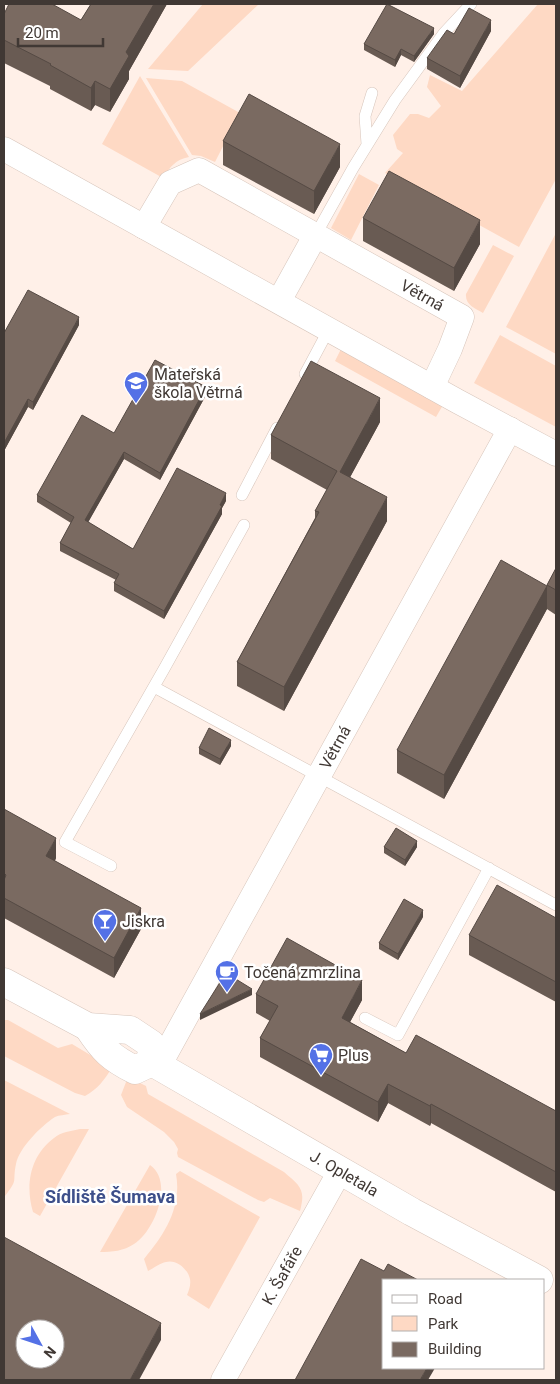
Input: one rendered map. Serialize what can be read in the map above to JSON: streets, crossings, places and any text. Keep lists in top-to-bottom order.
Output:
{
  "streets": {
    "street": ["Větrná", "J. Opletala", "K. Šafáře"]
  },
  "crossings": [
    ["Větrná", "J. Opletala"],
    ["J. Opletala", "K. Šafáře"]
  ],
  "districts": ["Sídliště Šumava"],
  "places": {
    "school or university": ["Mateřská škola Větrná"],
    "bar": ["Jiskra"],
    "cafe": ["Točená zmrzlina"],
    "supermarket": ["Plus"]
  },
  "legend": ["Road", "Park", "Building"],
  "scale_bar": "20 m",
  "north": "bottom right"
}
